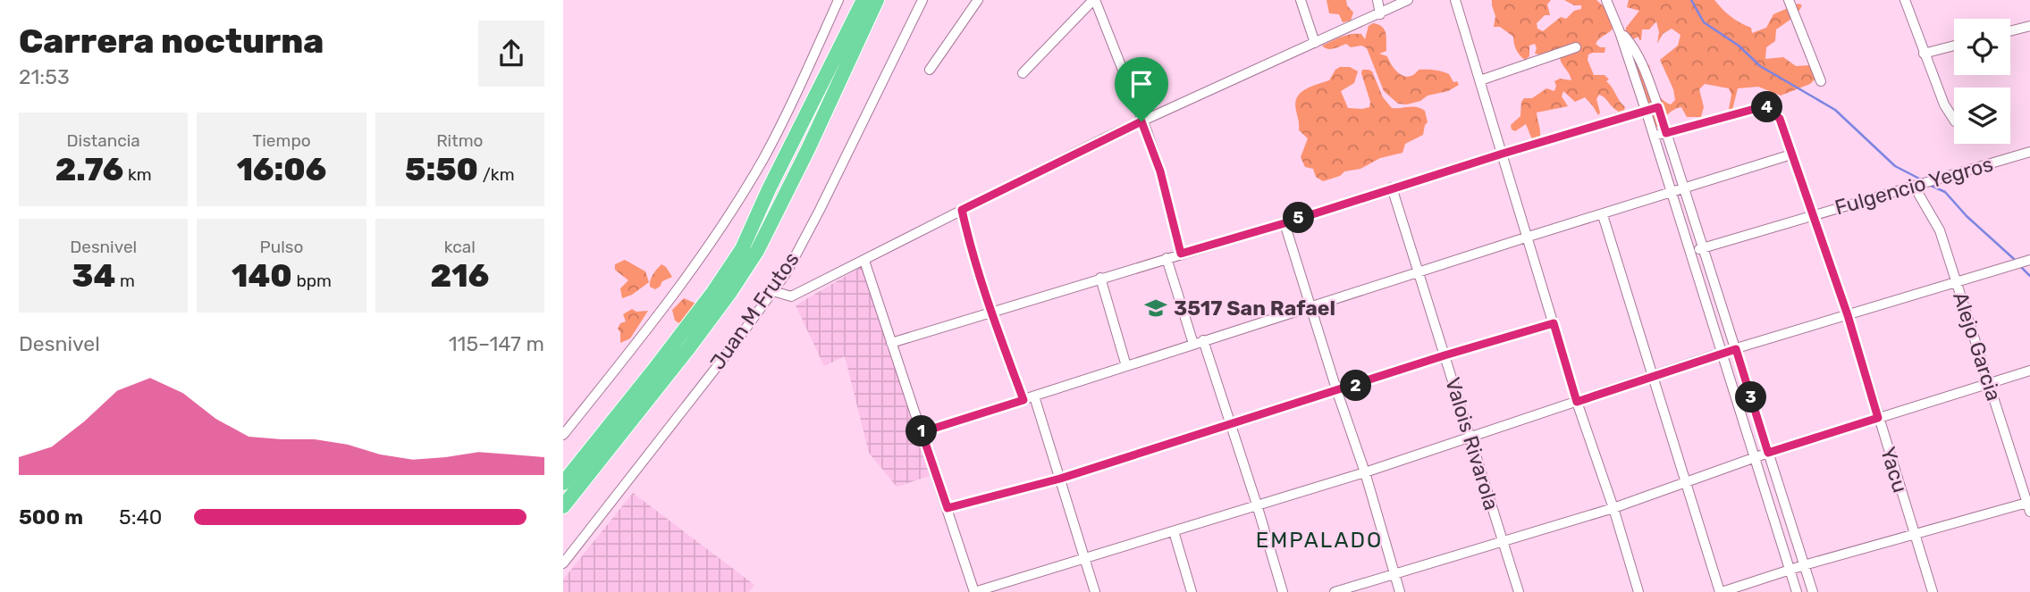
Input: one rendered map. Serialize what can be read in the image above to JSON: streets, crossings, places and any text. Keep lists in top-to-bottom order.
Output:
{
  "streets": {
    "street": [
      "Fulgencio Yegros",
      "Juan M Frutos",
      "Alejo Garcia",
      "Valois Rivarola",
      "Yacu"
    ]
  },
  "crossings": [
    ["Fulgencio Yegros", "Alejo Garcia"],
    ["Fulgencio Yegros", "Yacu"]
  ],
  "districts": ["EMPALADO"],
  "places": {
    "school or university": ["3517 San Rafael"]
  },
  "page": {
    "heading": ["Carrera nocturna", "21:53"],
    "pins": [
      "4",
      "5",
      "2",
      "3",
      "1"
    ],
    "stats": [
      ["Distancia", "2.76 km"],
      ["Tiempo", "16:06"],
      ["Ritmo", "5:50 /km"],
      ["Desnivel", "34 m"],
      ["Pulso", "140 bpm"],
      ["kcal", "216"]
    ],
    "chart": ["Desnivel", "115–147 m"],
    "list": [
      {
        "name": "500 m",
        "note": "5:40"
      }
    ]
  }
}
